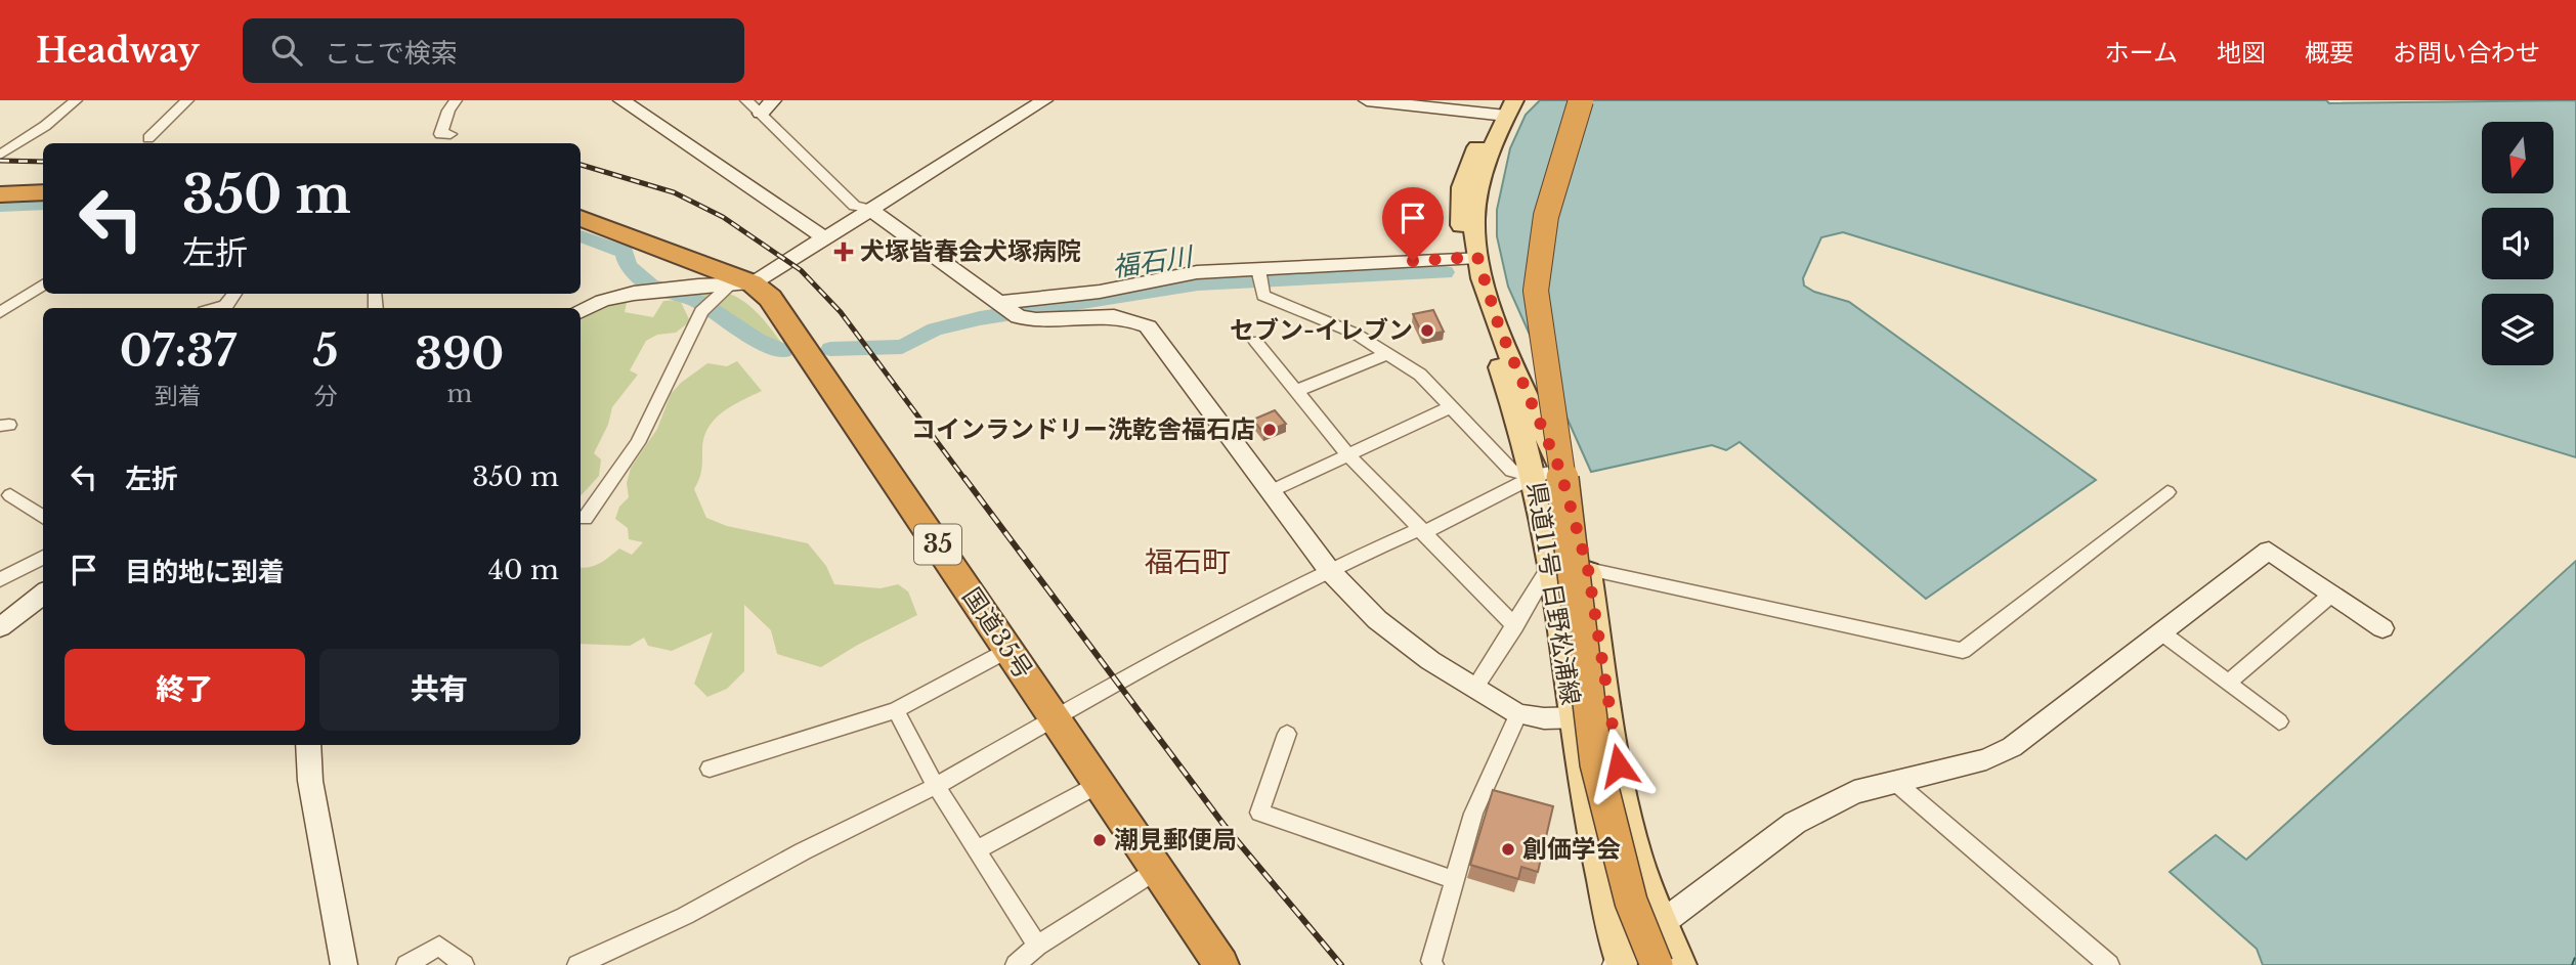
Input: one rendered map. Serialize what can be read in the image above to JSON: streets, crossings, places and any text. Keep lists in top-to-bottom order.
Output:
{
  "streets": {
    "highway": ["35", "国道35号"],
    "main road": ["県道11号 日野松浦線"]
  },
  "districts": ["福石町"],
  "water": ["福石川"],
  "places": {
    "health": ["犬塚皆春会犬塚病院"],
    "other": [
      "セブン-イレブン",
      "コインランドリー洗乾舎福石店",
      "潮見郵便局",
      "創価学会"
    ]
  },
  "north": "bottom",
  "page": {
    "header": "Headway",
    "search": "ここで検索",
    "nav": [
      "ホーム",
      "地図",
      "概要",
      "お問い合わせ"
    ],
    "turn": ["350 m", "左折"],
    "eta": [
      "07:37",
      "到着",
      "5",
      "分",
      "390",
      "m"
    ],
    "list": [
      {
        "name": "左折",
        "value": "350 m"
      },
      {
        "name": "目的地に到着",
        "value": "40 m"
      }
    ],
    "buttons": ["終了", "共有"]
  }
}
